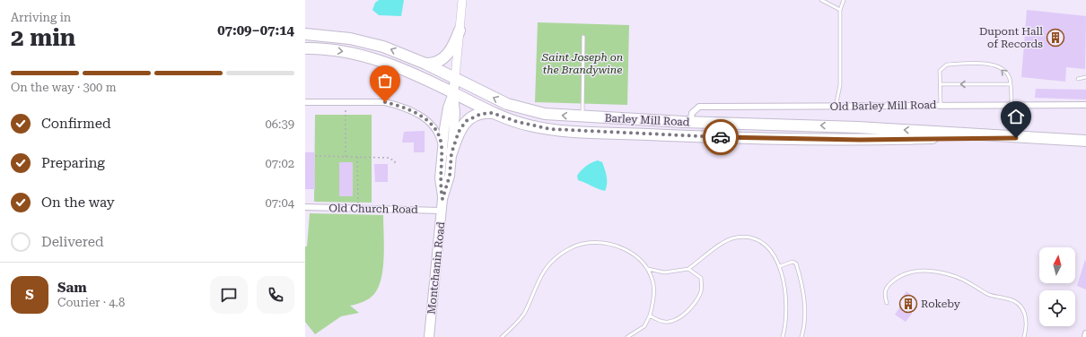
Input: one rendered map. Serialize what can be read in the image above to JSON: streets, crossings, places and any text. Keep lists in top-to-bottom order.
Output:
{
  "streets": {
    "highway": ["Barley Mill Road"],
    "main road": ["Montchanin Road"],
    "street": ["Old Barley Mill Road", "Old Church Road"]
  },
  "crossings": [
    ["Old Barley Mill Road", "Barley Mill Road"],
    ["Barley Mill Road", "Montchanin Road"],
    ["Old Church Road", "Montchanin Road"]
  ],
  "parks": ["Saint Joseph on the Brandywine"],
  "places": {
    "building": ["Dupont Hall of Records", "Rokeby"]
  },
  "north": "top",
  "page": {
    "heading": ["2 min", "Arriving in", "07:09–07:14"],
    "panel": ["Sam", "Courier · 4.8"],
    "bar": "On the way · 300 m",
    "list": [
      ["Confirmed", "06:39"],
      ["Preparing", "07:02"],
      ["On the way", "07:04"],
      "Delivered"
    ],
    "round": "S"
  }
}
